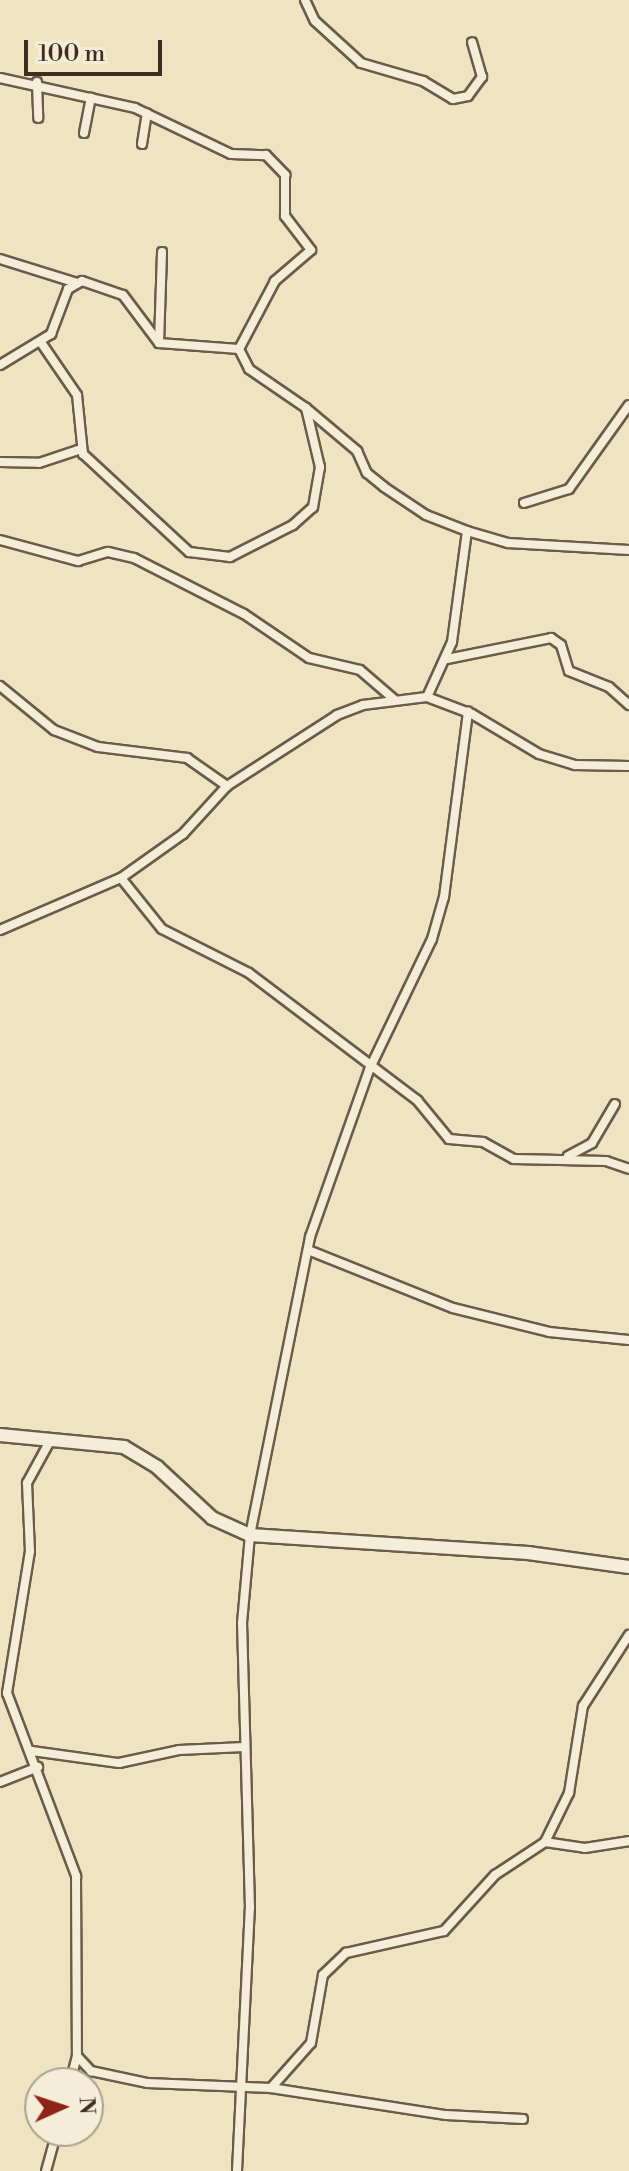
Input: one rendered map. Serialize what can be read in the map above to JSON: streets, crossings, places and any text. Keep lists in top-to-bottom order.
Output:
{
  "scale_bar": "100 m",
  "north": "right"
}
